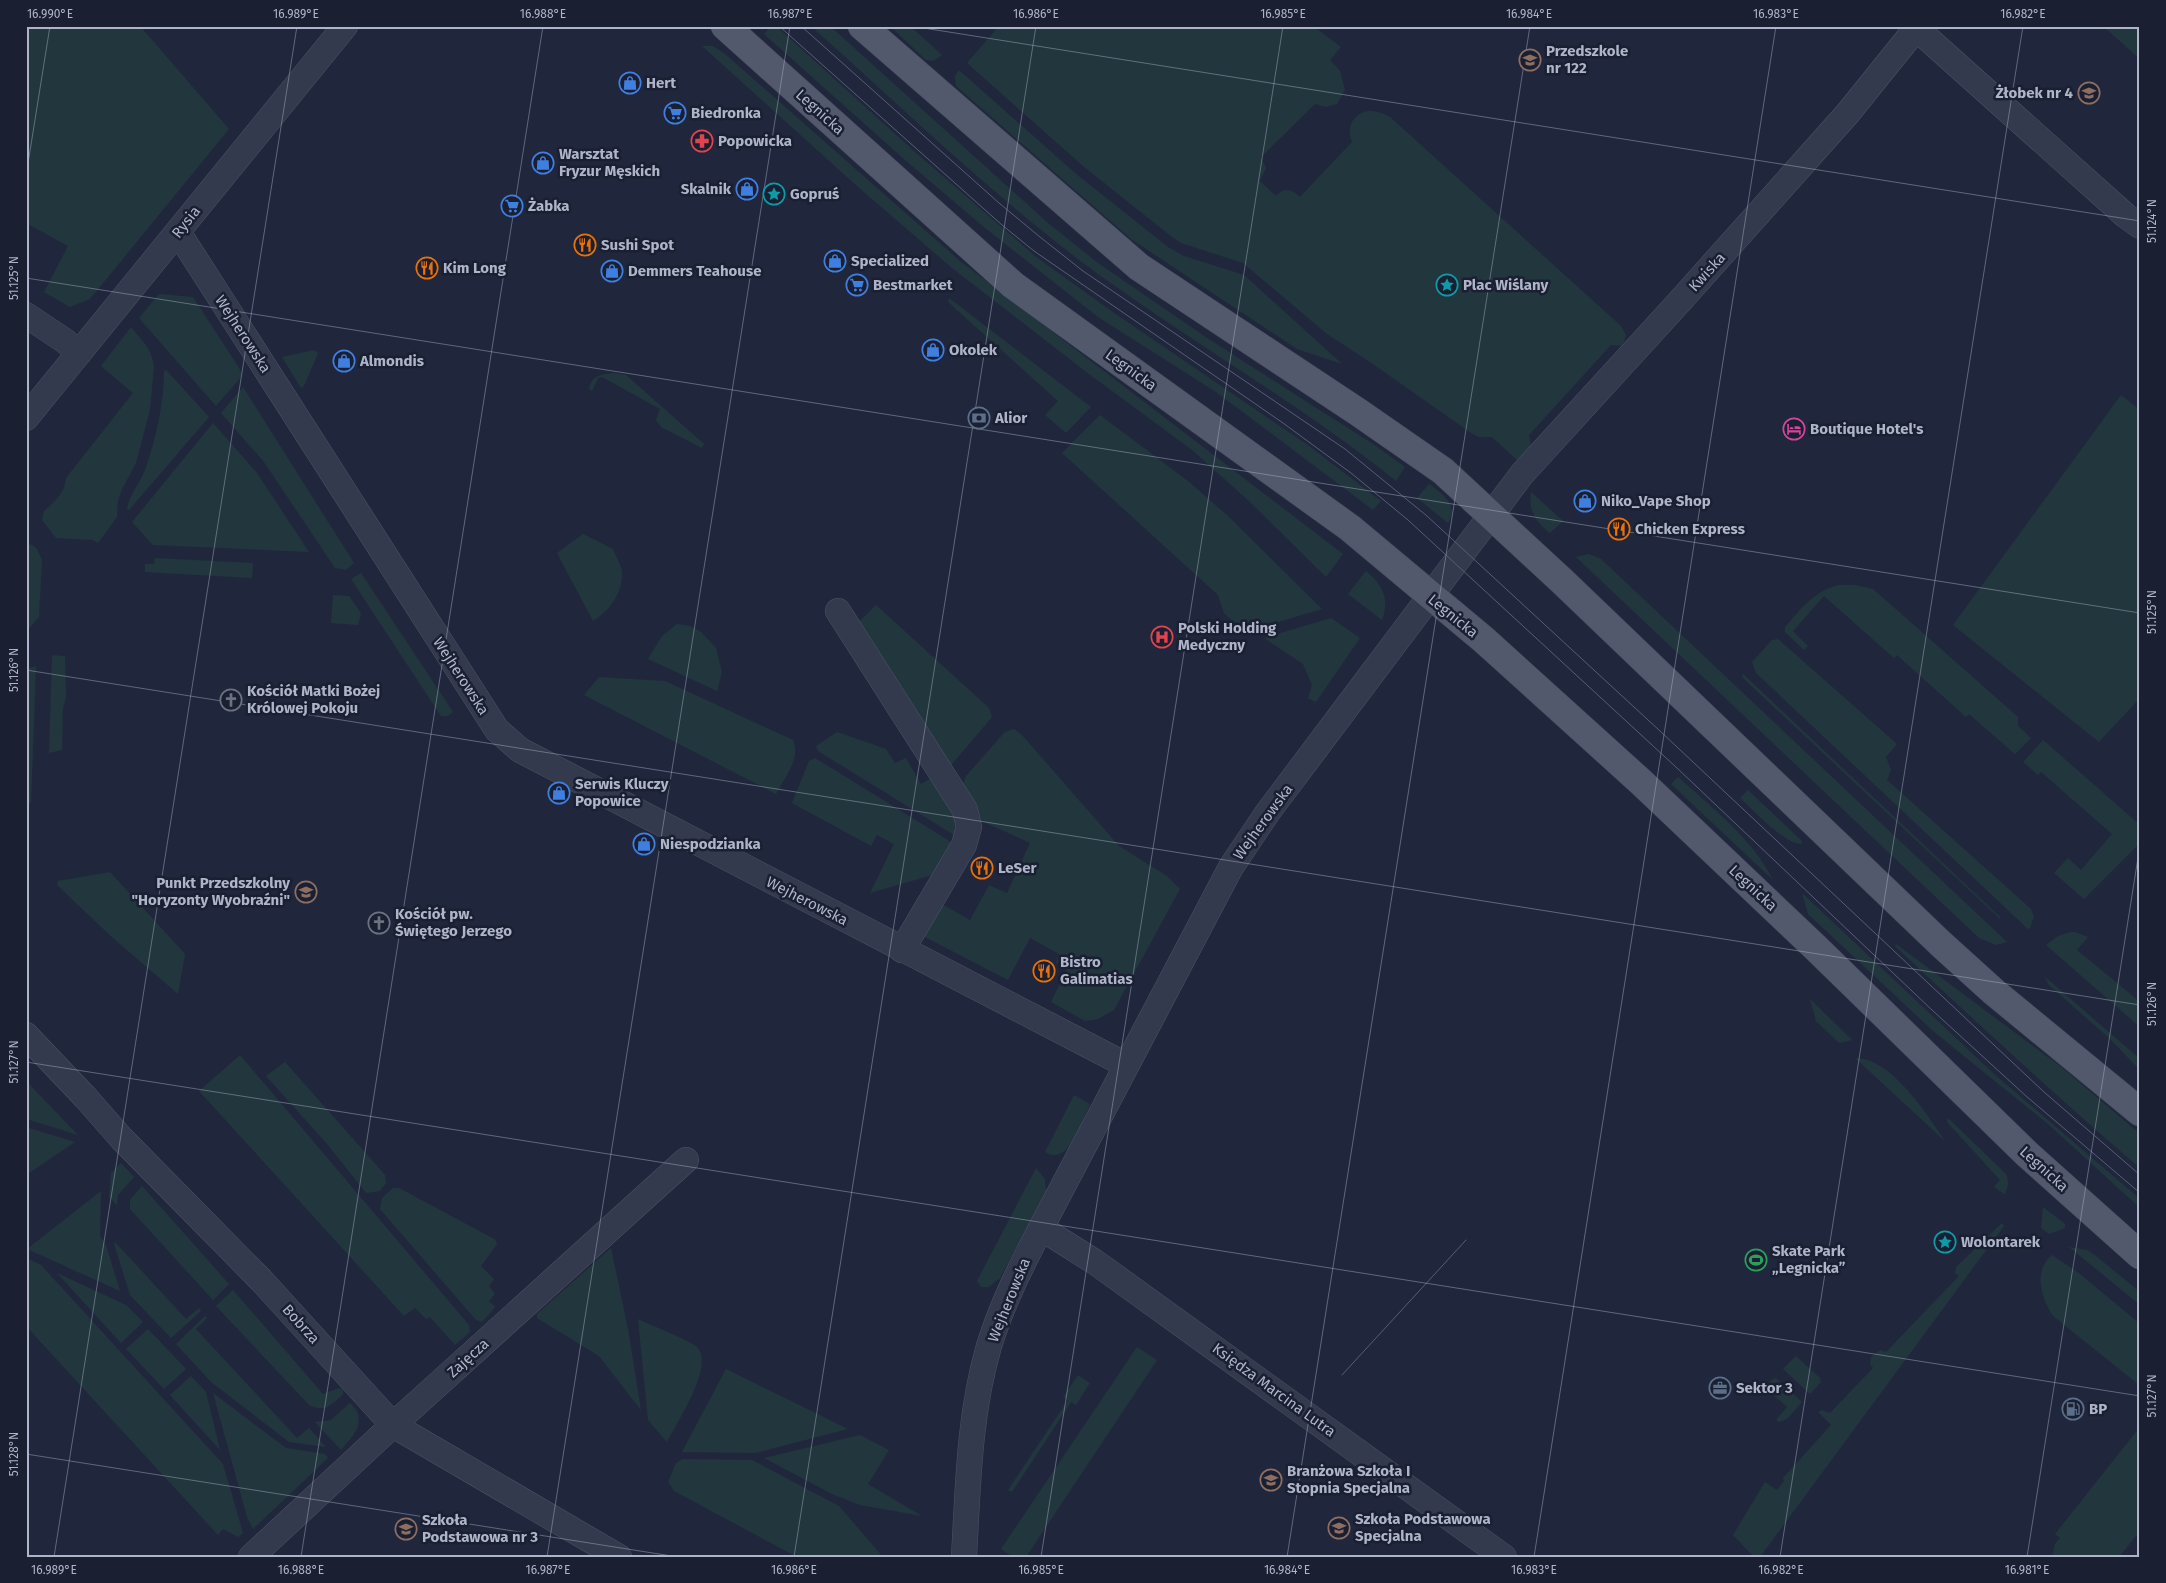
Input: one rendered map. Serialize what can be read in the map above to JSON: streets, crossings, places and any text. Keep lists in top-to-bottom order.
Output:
{
  "streets": {
    "main road": ["Legnicka"],
    "street": [
      "Rysia",
      "Kwiska",
      "Wejherowska",
      "Bobrza",
      "Zajęcza",
      "Księdza Marcina Lutra"
    ]
  },
  "crossings": [
    ["Legnicka", "Kwiska"],
    ["Legnicka", "Wejherowska"],
    ["Rysia", "Wejherowska"],
    ["Kwiska", "Wejherowska"],
    ["Wejherowska", "Księdza Marcina Lutra"],
    ["Bobrza", "Zajęcza"]
  ],
  "places": {
    "school or university": [
      "Przedszkole nr 122",
      "Żłobek nr 4",
      "Punkt Przedszkolny \"Horyzonty Wyobraźni\"",
      "Branżowa Szkoła I Stopnia Specjalna",
      "Szkoła Podstawowa Specjalna",
      "Szkoła Podstawowa nr 3"
    ],
    "shop": [
      "Hert",
      "Warsztat Fryzur Męskich",
      "Skalnik",
      "Specialized",
      "Demmers Teahouse",
      "Okolek",
      "Almondis",
      "Niko_Vape Shop",
      "Serwis Kluczy Popowice",
      "Niespodzianka"
    ],
    "supermarket": ["Biedronka", "Żabka", "Bestmarket"],
    "pharmacy": ["Popowicka"],
    "place": ["Gopruś", "Plac Wiślany", "Wolontarek"],
    "restaurant": [
      "Sushi Spot",
      "Kim Long",
      "Chicken Express",
      "LeSer",
      "Bistro Galimatias"
    ],
    "bank": ["Alior"],
    "hotel": ["Boutique Hotel's"],
    "hospital": ["Polski Holding Medyczny"],
    "church": ["Kościół Matki Bożej Królowej Pokoju", "Kościół pw. Świętego Jerzego"],
    "sports": ["Skate Park „Legnicka”"],
    "office": ["Sektor 3"],
    "fuel station": ["BP"]
  },
  "coordinates": [
    "16.990°E",
    "16.989°E",
    "16.988°E",
    "16.987°E",
    "16.986°E",
    "16.985°E",
    "16.984°E",
    "16.983°E",
    "16.982°E",
    "51.124°N",
    "51.125°N",
    "51.126°N",
    "51.127°N",
    "51.128°N",
    "16.981°E"
  ]
}
